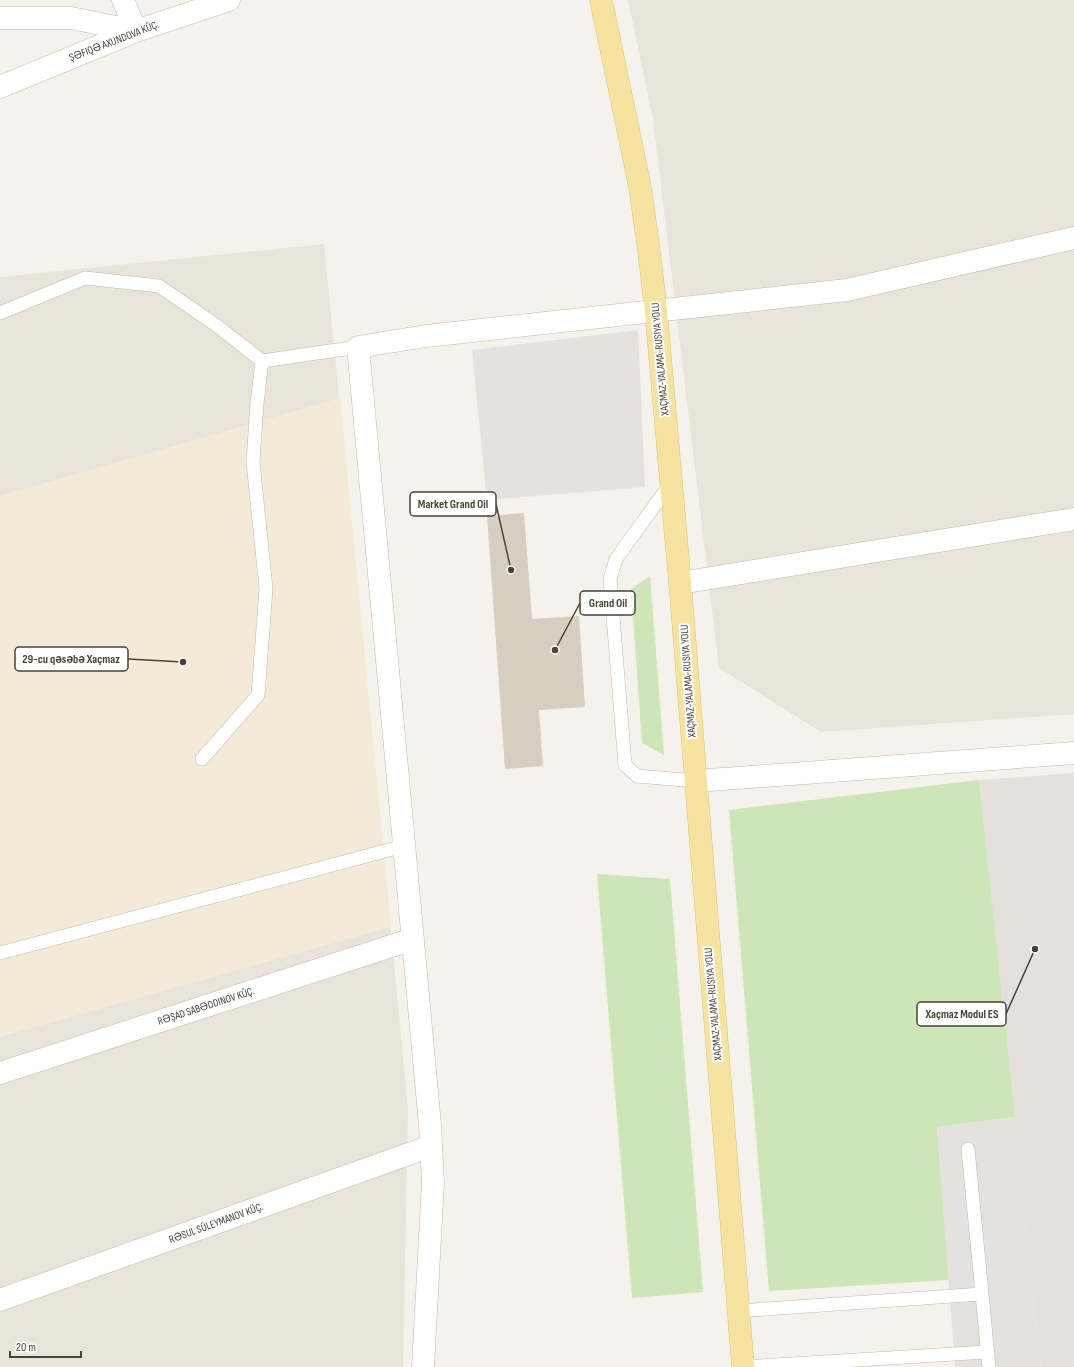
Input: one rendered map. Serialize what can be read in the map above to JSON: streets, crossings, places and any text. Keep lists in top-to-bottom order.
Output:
{
  "streets": {
    "main road": ["XAÇMAZ-YALAMA-RUSIYA YOLU"],
    "street": ["ŞƏFIQƏ AXUNDOVA KÜÇ.", "RƏŞAD SABƏDDINOV KÜÇ.", "RƏSUL SÜLEYMANOV KÜÇ."]
  },
  "places": [
    "Market Grand Oil",
    "Grand Oil",
    "29-cu qəsəbə Xaçmaz",
    "Xaçmaz Modul ES"
  ],
  "scale_bar": "20 m"
}
